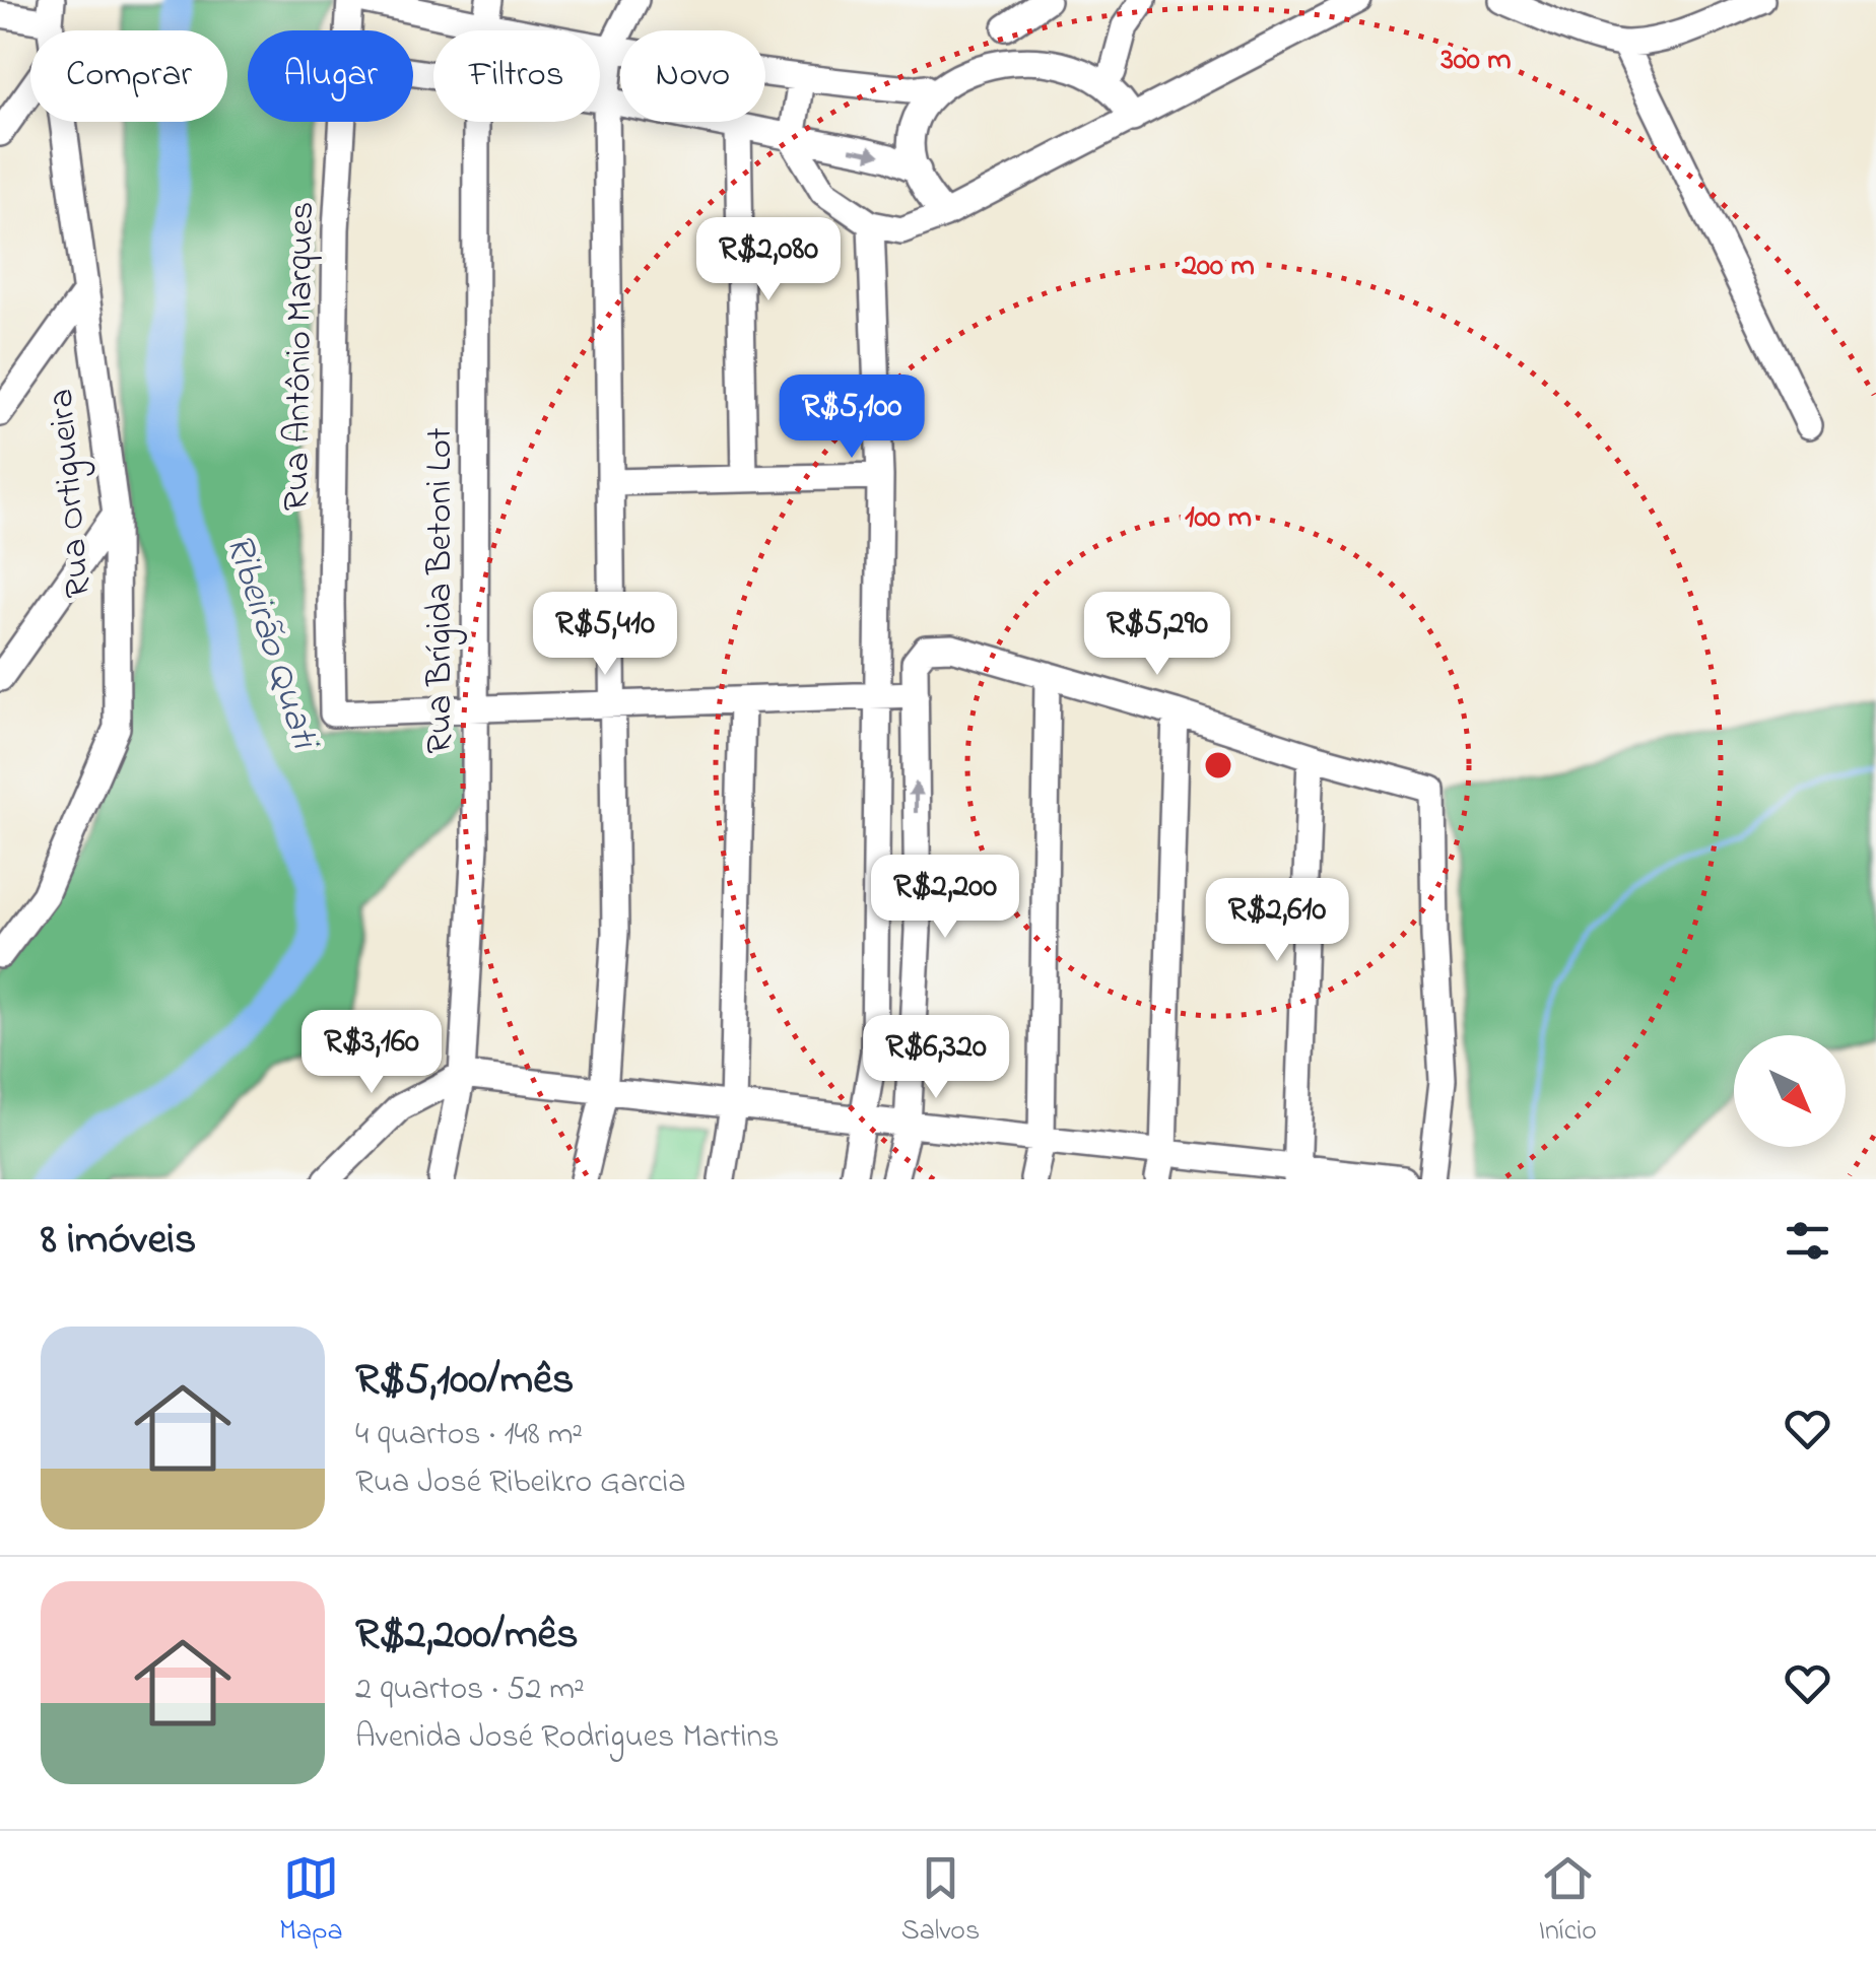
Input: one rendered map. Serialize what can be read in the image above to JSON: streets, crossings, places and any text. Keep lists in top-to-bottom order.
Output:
{
  "streets": {
    "street": ["Rua Antônio Marques", "Rua Ortigueira", "Rua Brígida Betoni Lot"]
  },
  "crossings": [
    ["Rua Antônio Marques", "Rua Brígida Betoni Lot"]
  ],
  "water": ["Ribeirão Quati"],
  "north": "bottom right",
  "page": {
    "chip": [
      "Comprar",
      "Alugar",
      "Filtros",
      "Novo"
    ],
    "price": [
      "R$2,080",
      "R$5,100",
      "R$5,410",
      "R$5,290",
      "R$2,200",
      "R$2,610",
      "R$3,160",
      "R$6,320"
    ],
    "heading": "8 imóveis",
    "list": [
      {
        "name": "R$5,100/mês",
        "note": "4 quartos · 148 m² · Rua José Ribeikro Garcia"
      },
      {
        "name": "R$2,200/mês",
        "note": "2 quartos · 52 m² · Avenida José Rodrigues Martins"
      }
    ],
    "tabs": ["Mapa", "Salvos", "Início"]
  },
  "rings": ["300 m", "200 m", "100 m"]
}
